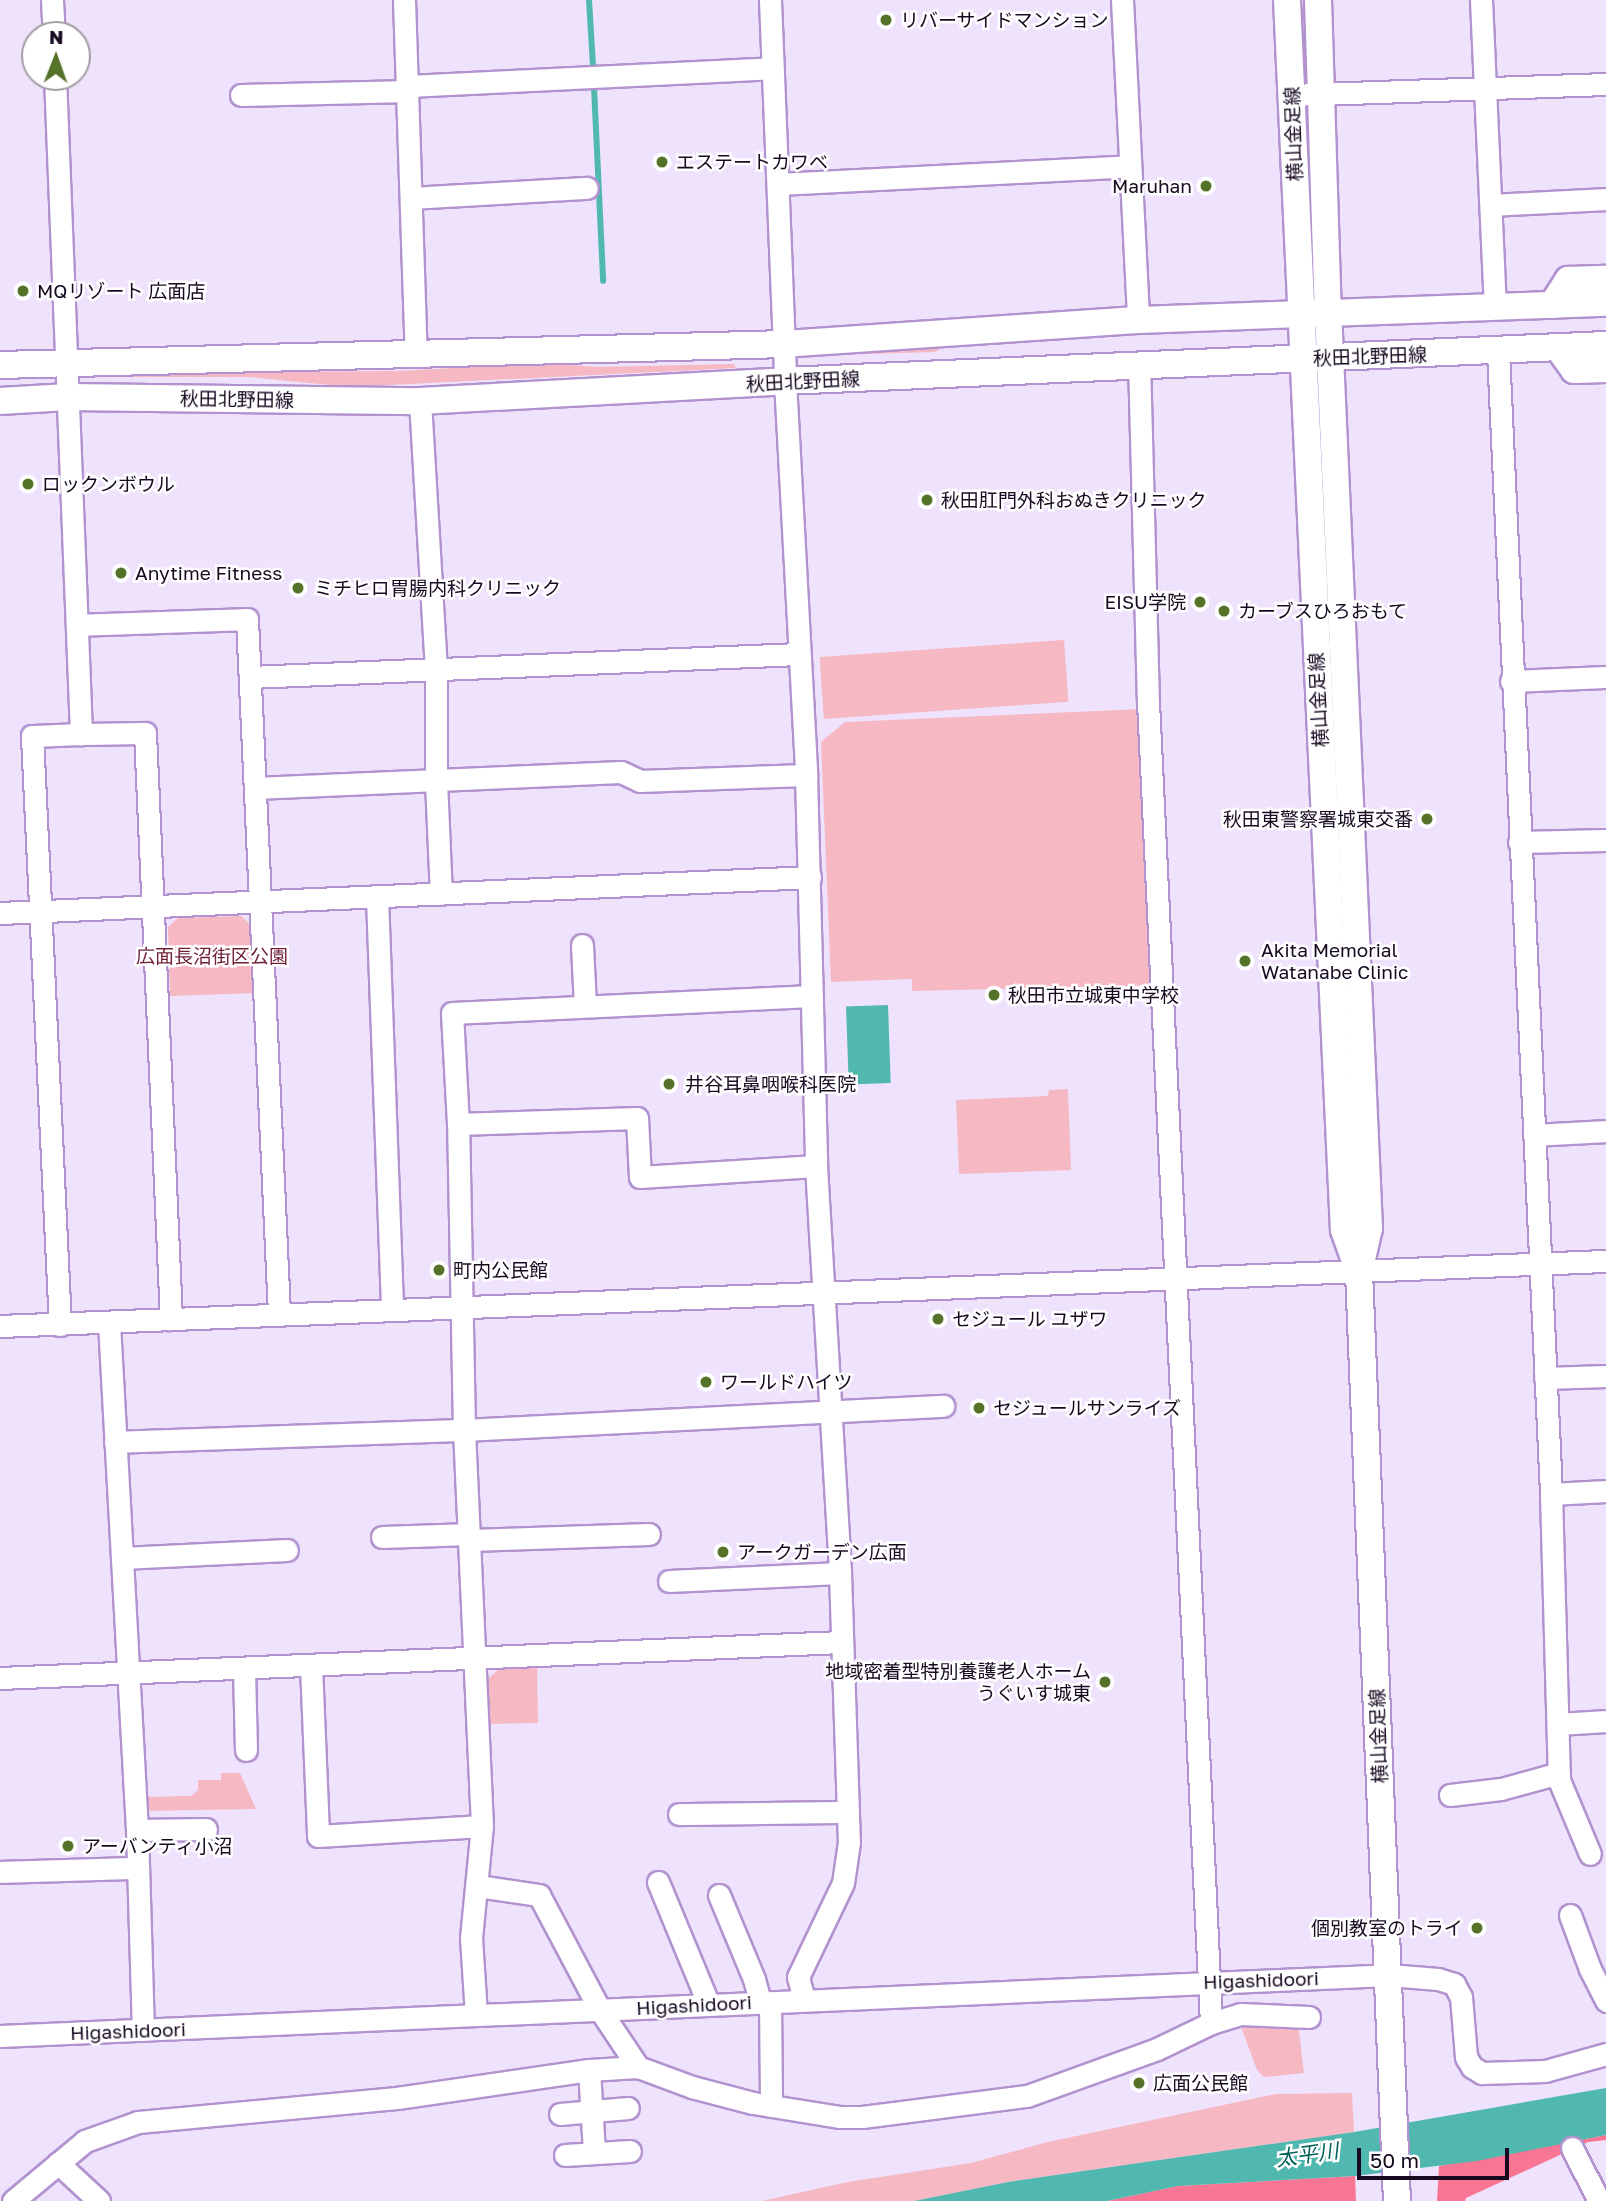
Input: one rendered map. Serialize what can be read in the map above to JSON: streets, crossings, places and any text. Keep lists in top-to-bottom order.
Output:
{
  "streets": {
    "main road": ["横山金足線", "秋田北野田線"],
    "street": ["Higashidoori"]
  },
  "crossings": [
    ["横山金足線", "秋田北野田線"],
    ["横山金足線", "Higashidoori"]
  ],
  "water": ["太平川"],
  "parks": ["広面長沼街区公園"],
  "places": [
    "リバーサイドマンション",
    "エステートカワベ",
    "Maruhan",
    "MQリゾート 広面店",
    "ロックンボウル",
    "秋田肛門外科おぬきクリニック",
    "Anytime Fitness",
    "ミチヒロ胃腸内科クリニック",
    "EISU学院",
    "カーブスひろおもて",
    "秋田東警察署城東交番",
    "Akita Memorial Watanabe Clinic",
    "秋田市立城東中学校",
    "井谷耳鼻咽喉科医院",
    "町内公民館",
    "セジュール ユザワ",
    "ワールドハイツ",
    "セジュールサンライズ",
    "アークガーデン広面",
    "地域密着型特別養護老人ホーム うぐいす城東",
    "アーバンティ小沼",
    "個別教室のトライ",
    "広面公民館"
  ],
  "scale_bar": "50 m",
  "north": "top"
}
